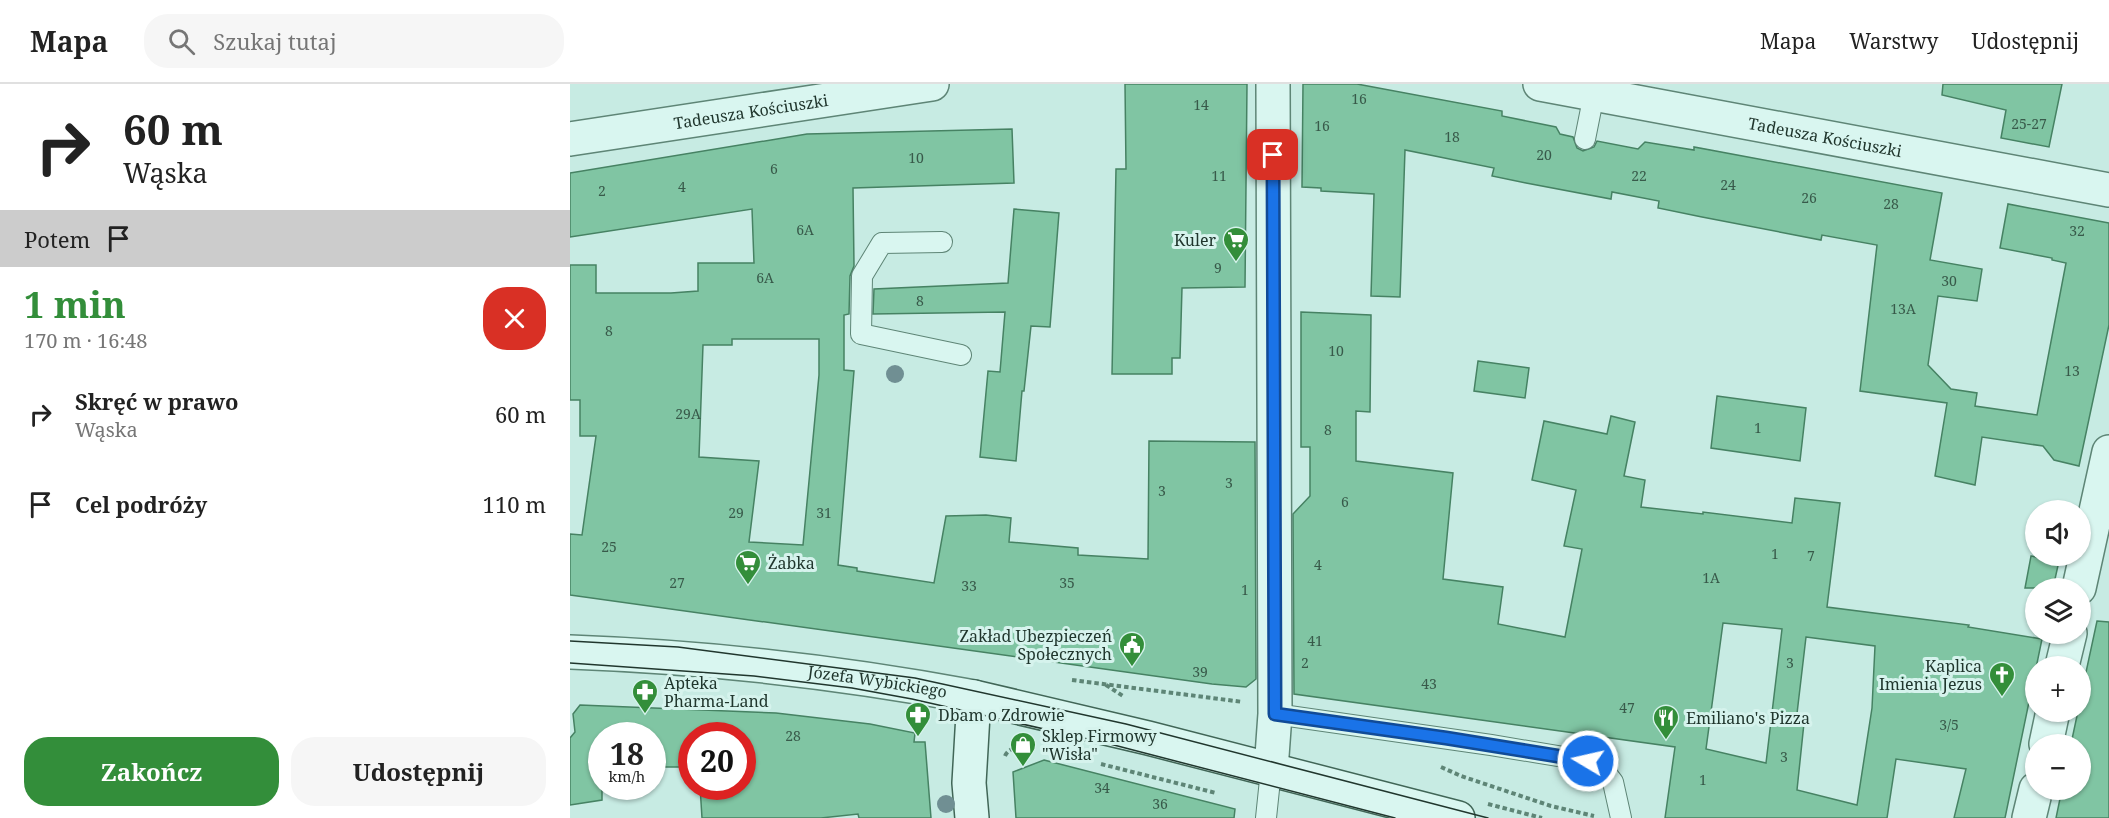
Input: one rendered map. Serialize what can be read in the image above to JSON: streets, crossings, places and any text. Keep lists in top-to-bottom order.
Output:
{
  "streets": {
    "street": ["Tadeusza Kościuszki", "Józefa Wybickiego"]
  },
  "places": {
    "supermarket": ["Kuler", "Żabka"],
    "public building": ["Zakład Ubezpieczeń Społecznych"],
    "church": ["Kaplica Imienia Jezus"],
    "pharmacy": ["Apteka Pharma-Land", "Dbam o Zdrowie"],
    "restaurant": ["Emiliano's Pizza"],
    "shop": ["Sklep Firmowy \"Wisła\""]
  },
  "house_numbers": [
    "16",
    "14",
    "25-27",
    "16",
    "18",
    "20",
    "10",
    "6",
    "11",
    "22",
    "24",
    "4",
    "2",
    "26",
    "28",
    "6A",
    "32",
    "9",
    "6A",
    "30",
    "8",
    "13A",
    "8",
    "10",
    "13",
    "29A",
    "1",
    "8",
    "3",
    "3",
    "6",
    "29",
    "31",
    "25",
    "1",
    "7",
    "4",
    "1A",
    "27",
    "35",
    "33",
    "1",
    "41",
    "2",
    "3",
    "39",
    "43",
    "47",
    "3/5",
    "28",
    "3",
    "1",
    "34",
    "36"
  ],
  "page": {
    "header": "Mapa",
    "search": "Szukaj tutaj",
    "nav": ["Mapa", "Warstwy", "Udostępnij"],
    "turn": ["60 m", "Wąska"],
    "then": "Potem",
    "heading": ["1 min", "170 m · 16:48"],
    "list": [
      {
        "name": "Skręć w prawo",
        "note": "Wąska",
        "value": "60 m"
      },
      {
        "name": "Cel podróży",
        "value": "110 m"
      }
    ],
    "map_buttons": ["+", "−"],
    "speed": "18 km/h",
    "limit": "20",
    "buttons": ["Zakończ", "Udostępnij"]
  }
}
